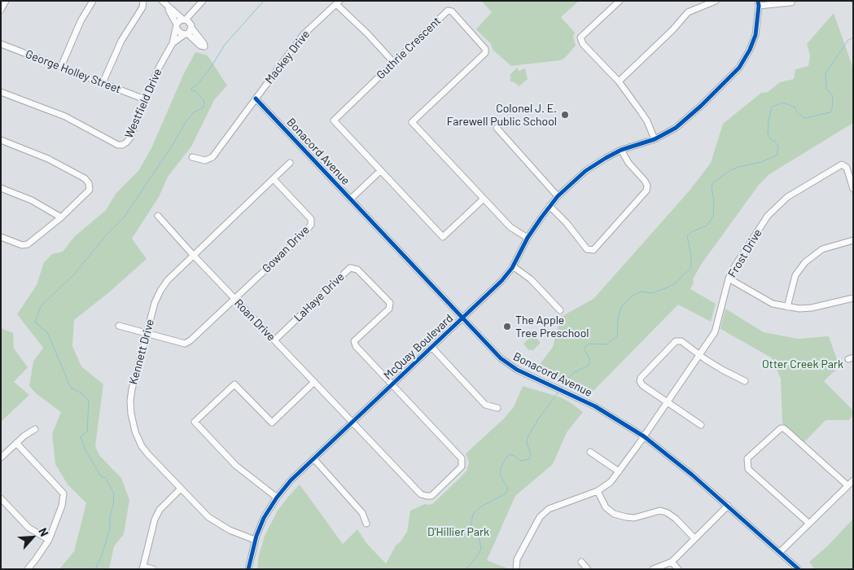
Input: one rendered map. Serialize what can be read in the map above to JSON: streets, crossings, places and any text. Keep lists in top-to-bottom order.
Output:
{
  "streets": {
    "street": [
      "Guthrie Crescent",
      "Mackey Drive",
      "George Holley Street",
      "Westfield Drive",
      "Bonacord Avenue",
      "Gowan Drive",
      "Frost Drive",
      "LaHaye Drive",
      "Roan Drive",
      "McQuay Boulevard",
      "Kennett Drive"
    ]
  },
  "crossings": [
    ["Guthrie Crescent", "McQuay Boulevard"],
    ["Mackey Drive", "Bonacord Avenue"],
    ["George Holley Street", "Westfield Drive"],
    ["Bonacord Avenue", "Frost Drive"],
    ["Bonacord Avenue", "McQuay Boulevard"],
    ["Gowan Drive", "Roan Drive"],
    ["Gowan Drive", "Kennett Drive"],
    ["LaHaye Drive", "Roan Drive"],
    ["LaHaye Drive", "McQuay Boulevard"],
    ["Roan Drive", "McQuay Boulevard"],
    ["Roan Drive", "Kennett Drive"],
    ["McQuay Boulevard", "Kennett Drive"]
  ],
  "parks": ["Otter Creek Park", "D'Hillier Park"],
  "places": ["Colonel J. E. Farewell Public School", "The Apple Tree Preschool"],
  "north": "top right"
}
